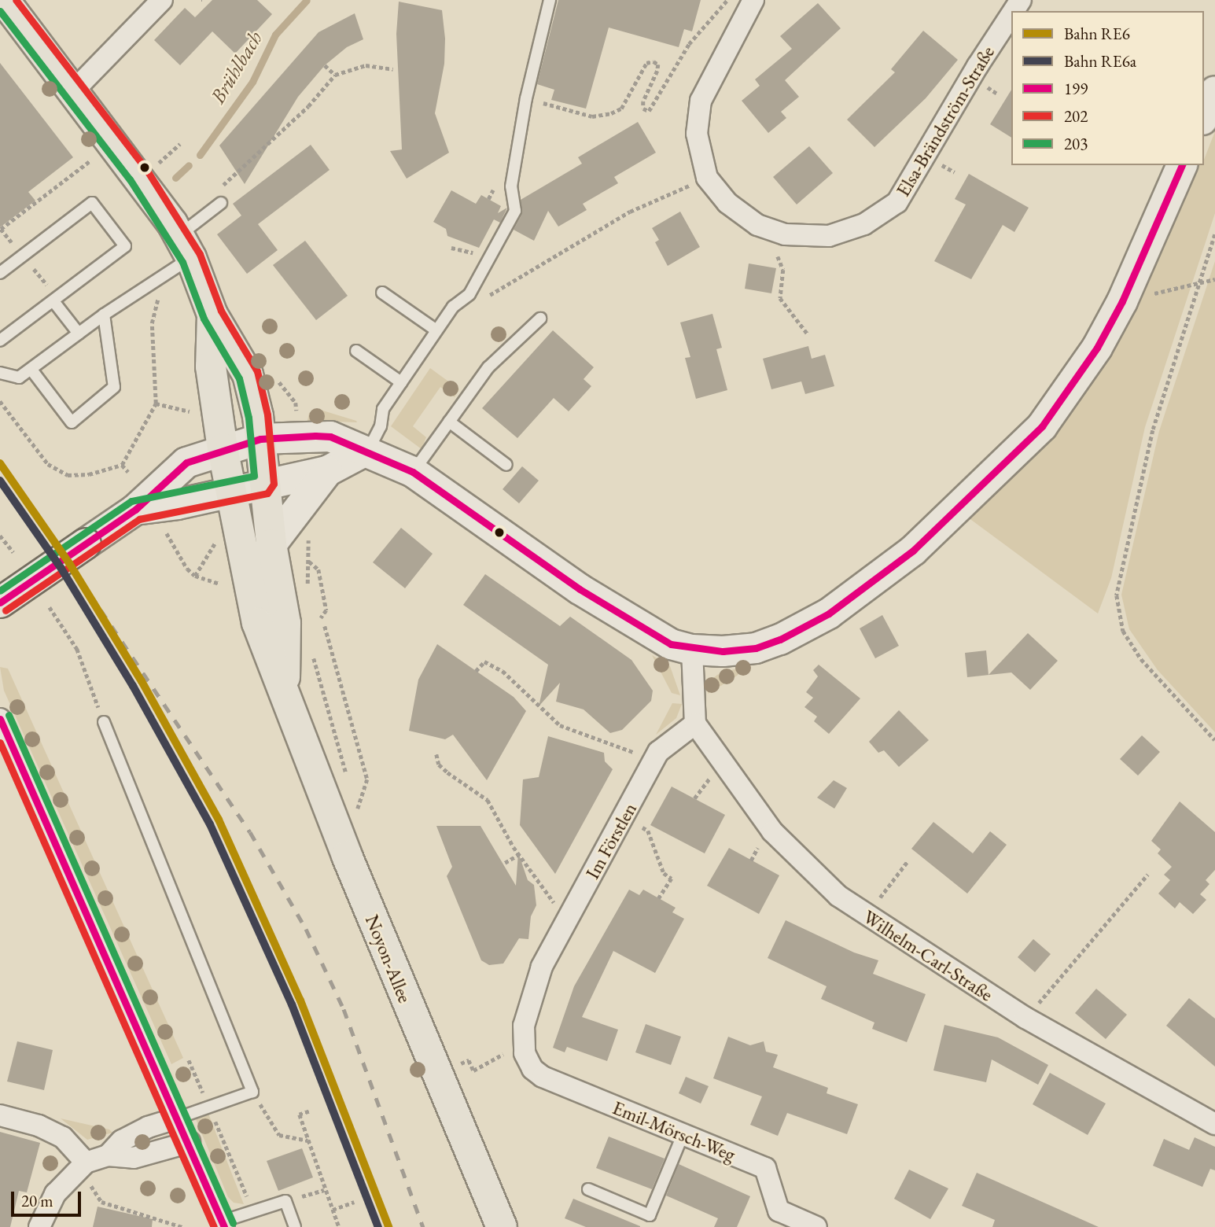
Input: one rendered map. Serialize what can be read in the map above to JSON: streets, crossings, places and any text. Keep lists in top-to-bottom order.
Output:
{
  "streets": {
    "main road": ["Noyon-Allee"],
    "street": [
      "Elsa-Brändström-Straße",
      "Im Förstlen",
      "Wilhelm-Carl-Straße",
      "Emil-Mörsch-Weg"
    ]
  },
  "crossings": [
    ["Im Förstlen", "Wilhelm-Carl-Straße"],
    ["Im Förstlen", "Emil-Mörsch-Weg"]
  ],
  "water": ["Brühlbach"],
  "lines": [
    "transit line 202",
    "transit line 203",
    "transit line 199",
    "rail line RE6",
    "rail line RE6a"
  ],
  "legend": [
    "Bahn RE6",
    "Bahn RE6a",
    "199",
    "202",
    "203"
  ],
  "scale_bar": "20 m"
}
